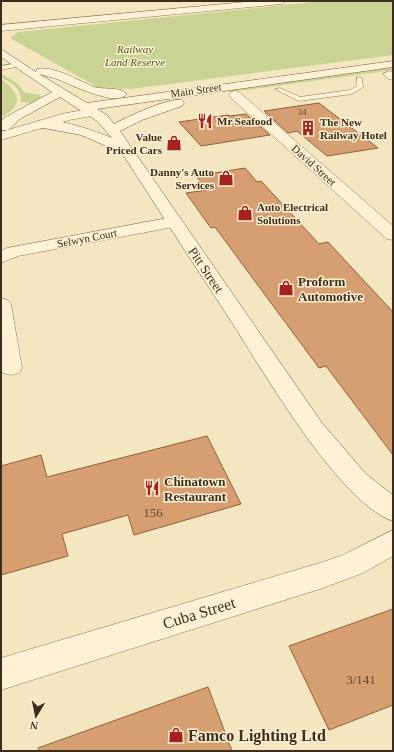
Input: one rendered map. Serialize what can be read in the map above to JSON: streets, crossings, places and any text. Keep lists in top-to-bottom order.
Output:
{
  "streets": {
    "main road": [
      "Main Street",
      "David Street",
      "Selwyn Court",
      "Pitt Street",
      "Cuba Street"
    ]
  },
  "crossings": [
    ["Main Street", "David Street"],
    ["Main Street", "Pitt Street"],
    ["Selwyn Court", "Pitt Street"]
  ],
  "parks": ["Railway Land Reserve"],
  "places": {
    "restaurant": ["Mr Seafood", "Chinatown Restaurant"],
    "building": ["The New Railway Hotel"],
    "shop": [
      "Value Priced Cars",
      "Danny's Auto Services",
      "Auto Electrical Solutions",
      "Proform Automotive",
      "Famco Lighting Ltd"
    ]
  },
  "house_numbers": ["34", "156", "3/141"],
  "north": "bottom"
}
